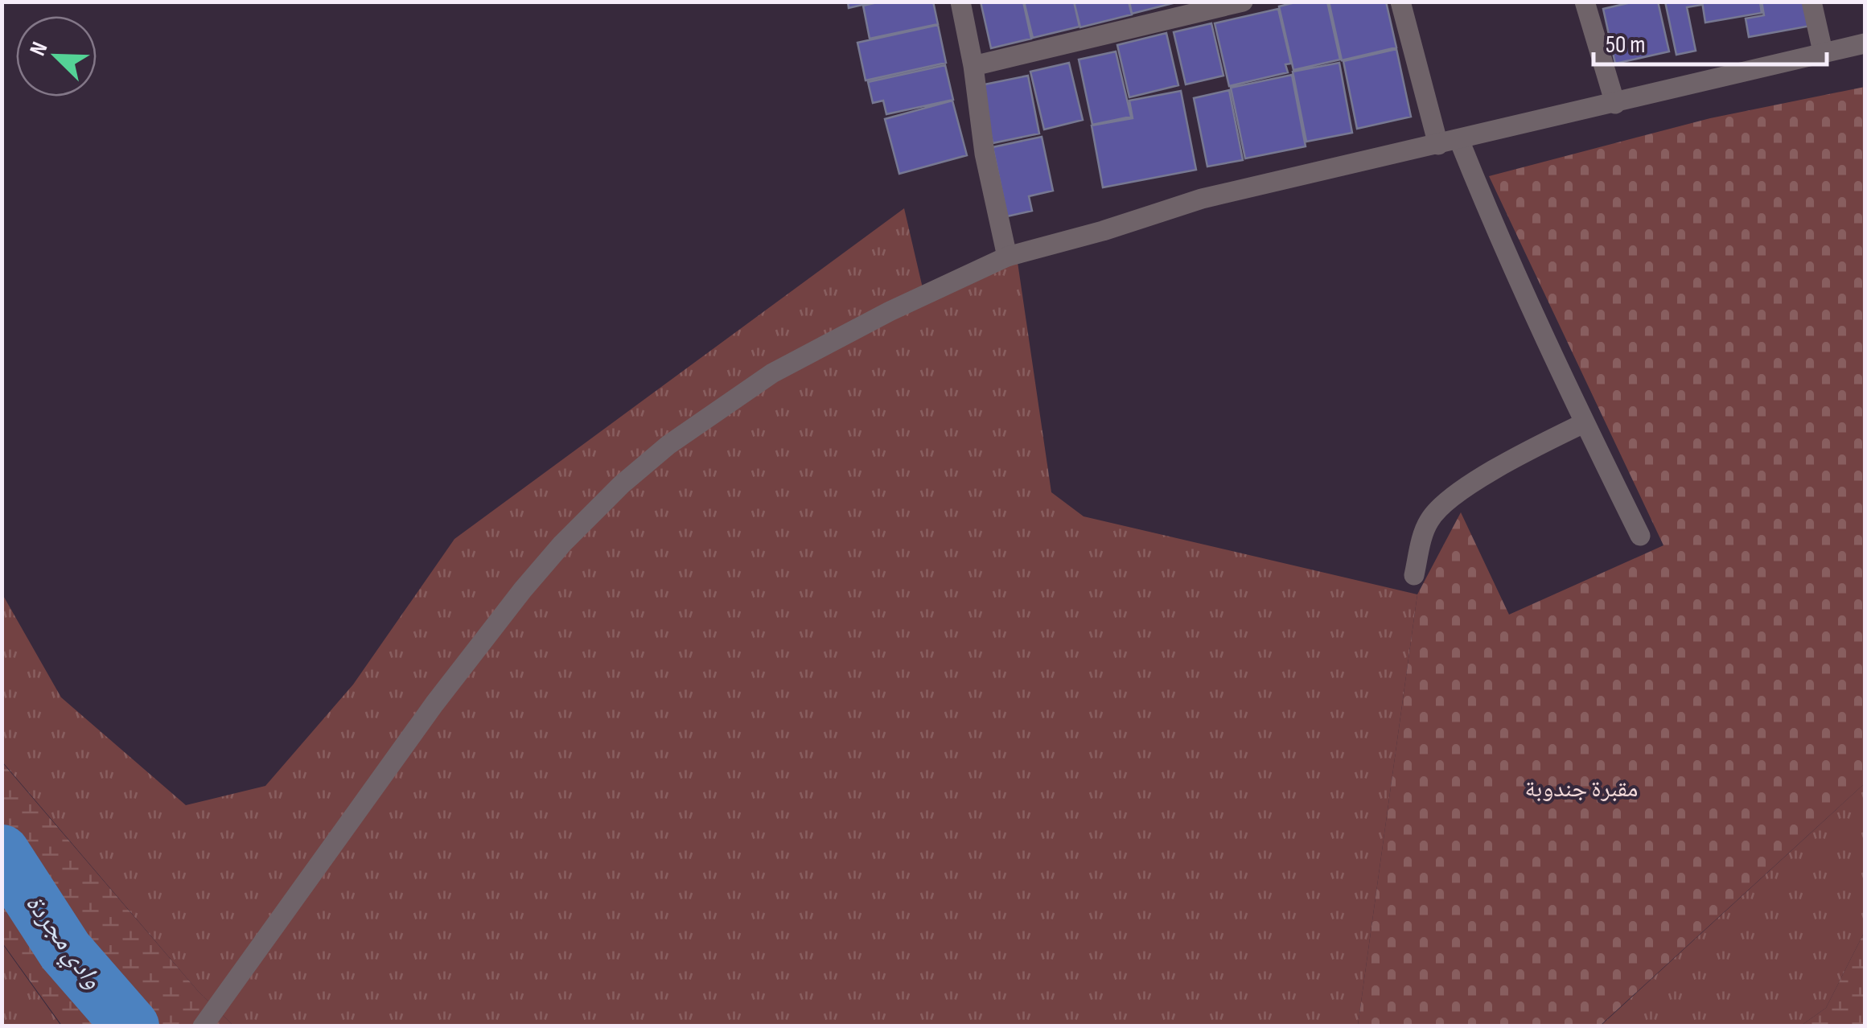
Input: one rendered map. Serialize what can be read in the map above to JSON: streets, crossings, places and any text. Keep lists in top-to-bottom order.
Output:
{
  "water": ["وادي مجردة"],
  "parks": ["مقبرة جندوبة"],
  "scale_bar": "50 m",
  "north": "top left"
}
